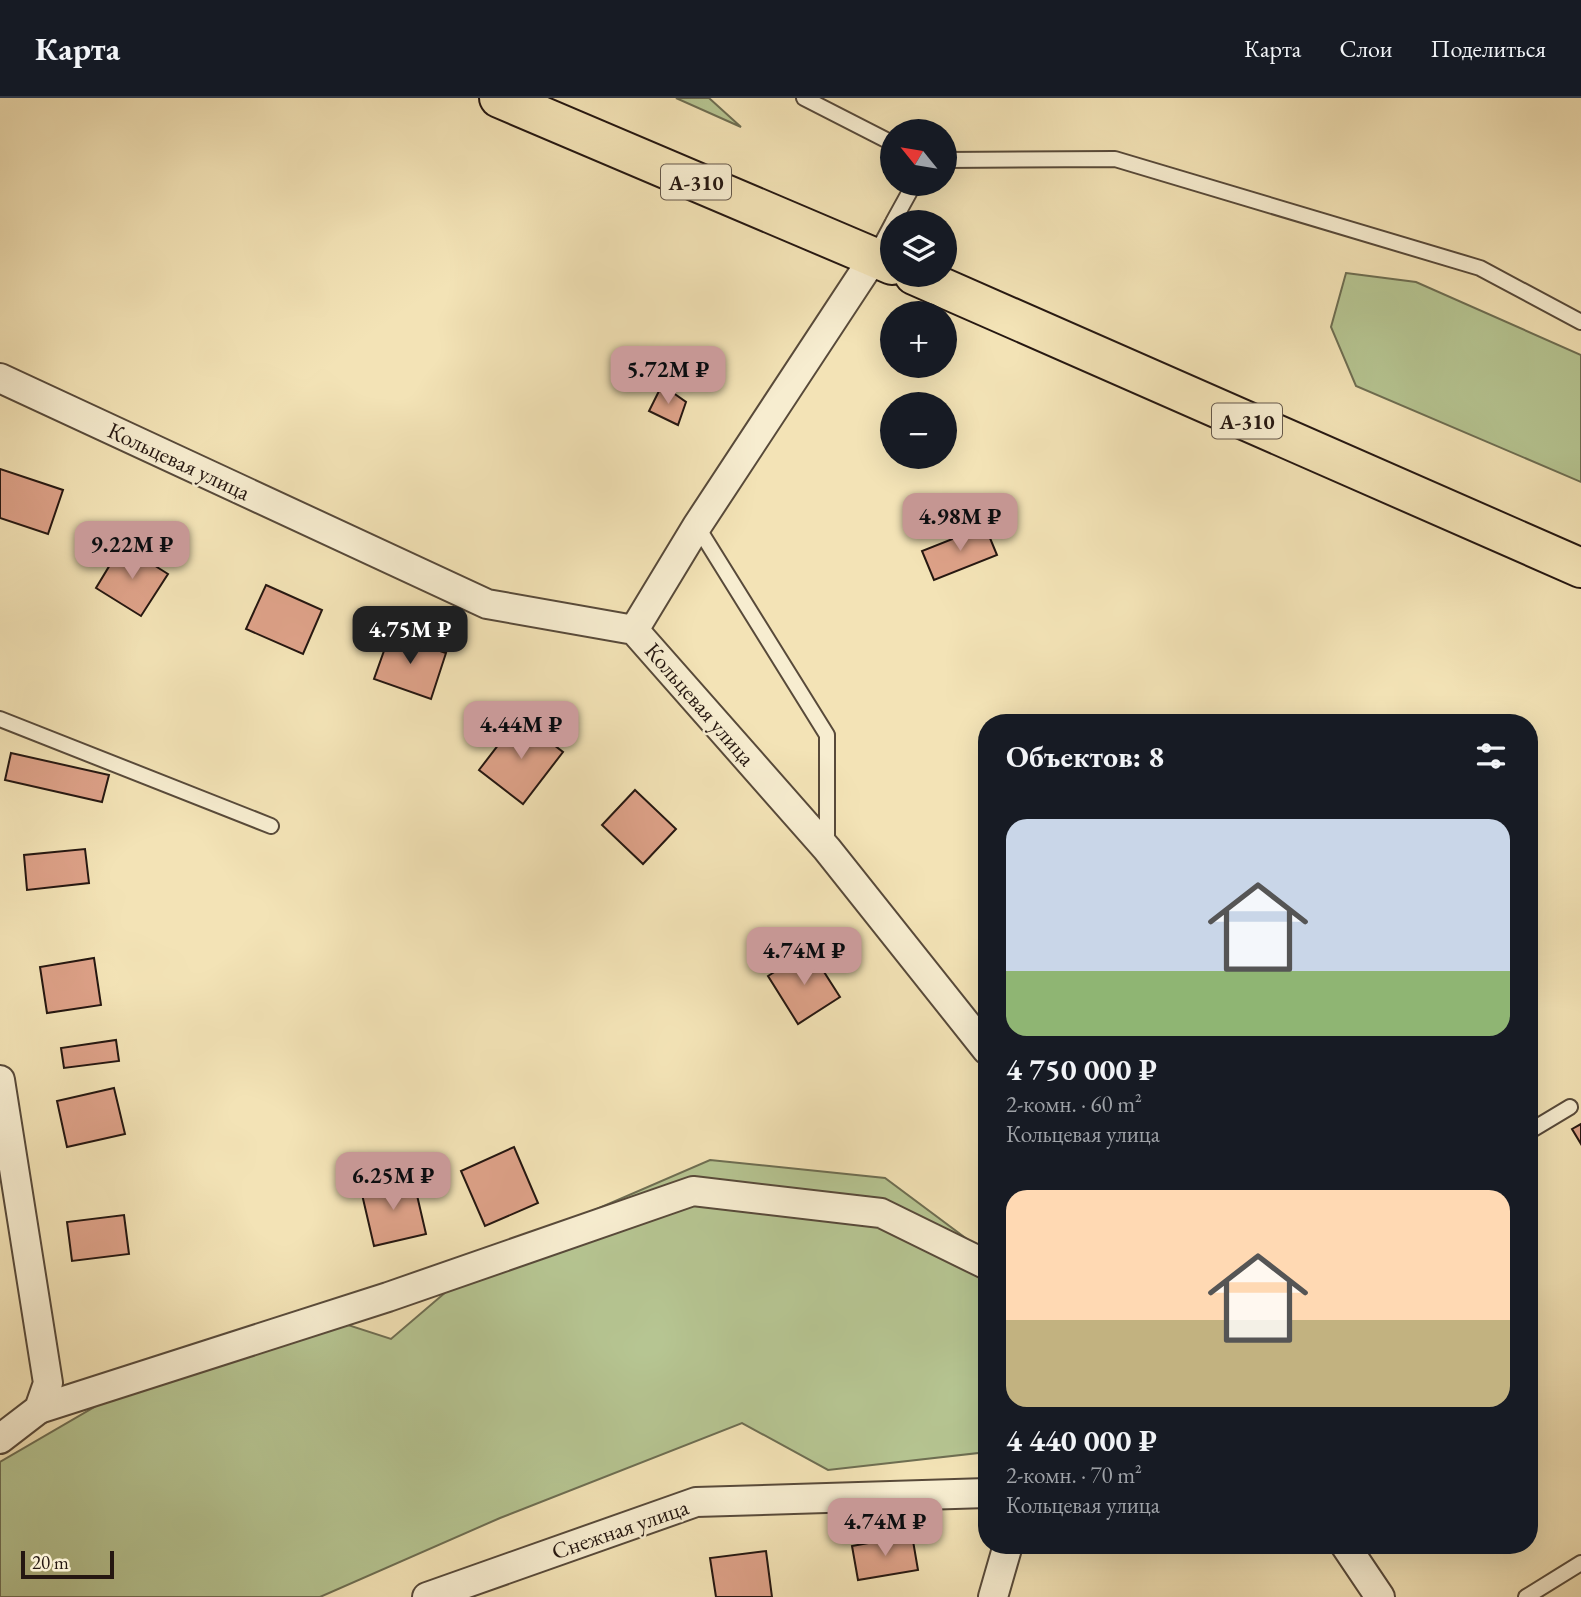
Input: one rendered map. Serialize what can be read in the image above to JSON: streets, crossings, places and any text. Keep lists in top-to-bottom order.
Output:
{
  "streets": {
    "highway": ["А-310"],
    "street": ["Кольцевая улица", "Снежная улица"]
  },
  "scale_bar": "20 m",
  "north": "top left",
  "page": {
    "header": "Карта",
    "nav": ["Карта", "Слои", "Поделиться"],
    "map_buttons": ["+", "−"],
    "price": [
      "5.72M ₽",
      "4.98M ₽",
      "9.22M ₽",
      "4.75M ₽",
      "4.44M ₽",
      "4.74M ₽",
      "6.25M ₽",
      "4.74M ₽"
    ],
    "heading": "Объектов: 8",
    "list": [
      {
        "name": "4 750 000 ₽",
        "note": "2-комн. · 60 m² · Кольцевая улица"
      },
      {
        "name": "4 440 000 ₽",
        "note": "2-комн. · 70 m² · Кольцевая улица"
      }
    ],
    "scale": "20 m"
  }
}
